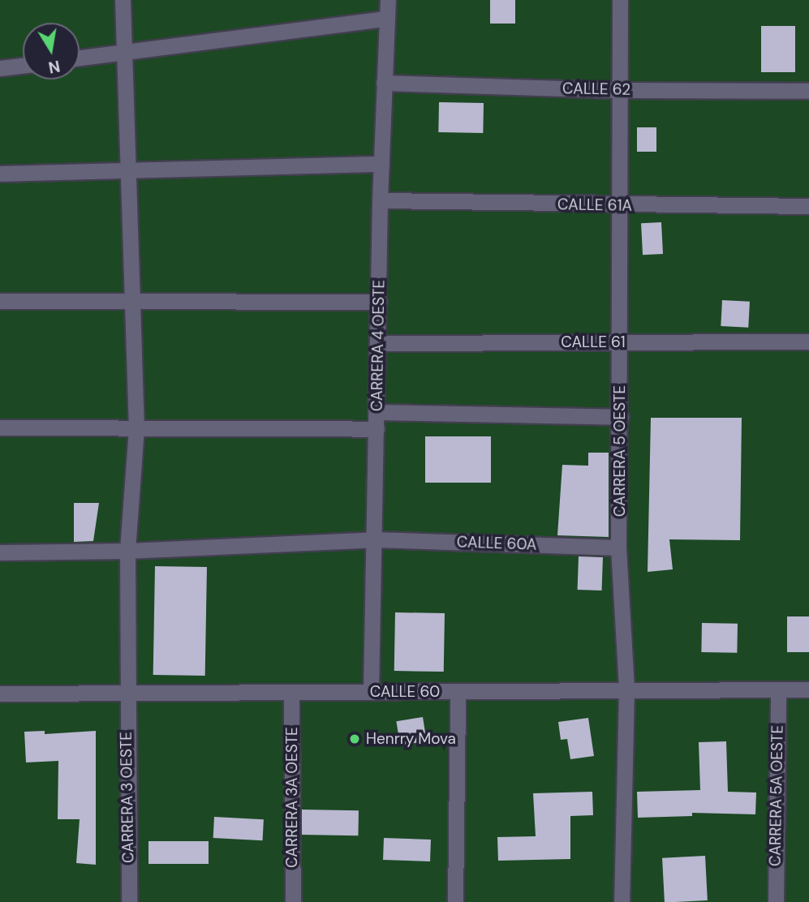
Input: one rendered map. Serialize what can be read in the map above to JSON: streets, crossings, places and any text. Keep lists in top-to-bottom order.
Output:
{
  "streets": {
    "street": [
      "CALLE 62",
      "CALLE 61A",
      "CALLE 61",
      "CARRERA 4 OESTE",
      "CARRERA 5 OESTE",
      "CALLE 60A",
      "CALLE 60",
      "CARRERA 5A OESTE",
      "CARRERA 3 OESTE",
      "CARRERA 3A OESTE"
    ]
  },
  "crossings": [
    ["CALLE 62", "CARRERA 4 OESTE"],
    ["CALLE 62", "CARRERA 5 OESTE"],
    ["CALLE 61A", "CARRERA 4 OESTE"],
    ["CALLE 61A", "CARRERA 5 OESTE"],
    ["CALLE 61", "CARRERA 4 OESTE"],
    ["CALLE 61", "CARRERA 5 OESTE"],
    ["CARRERA 4 OESTE", "CALLE 60A"],
    ["CARRERA 4 OESTE", "CALLE 60"],
    ["CARRERA 5 OESTE", "CALLE 60A"],
    ["CARRERA 5 OESTE", "CALLE 60"],
    ["CALLE 60A", "CARRERA 3 OESTE"],
    ["CALLE 60", "CARRERA 5A OESTE"],
    ["CALLE 60", "CARRERA 3 OESTE"],
    ["CALLE 60", "CARRERA 3A OESTE"]
  ],
  "places": ["Henrry Mova"],
  "north": "bottom"
}
